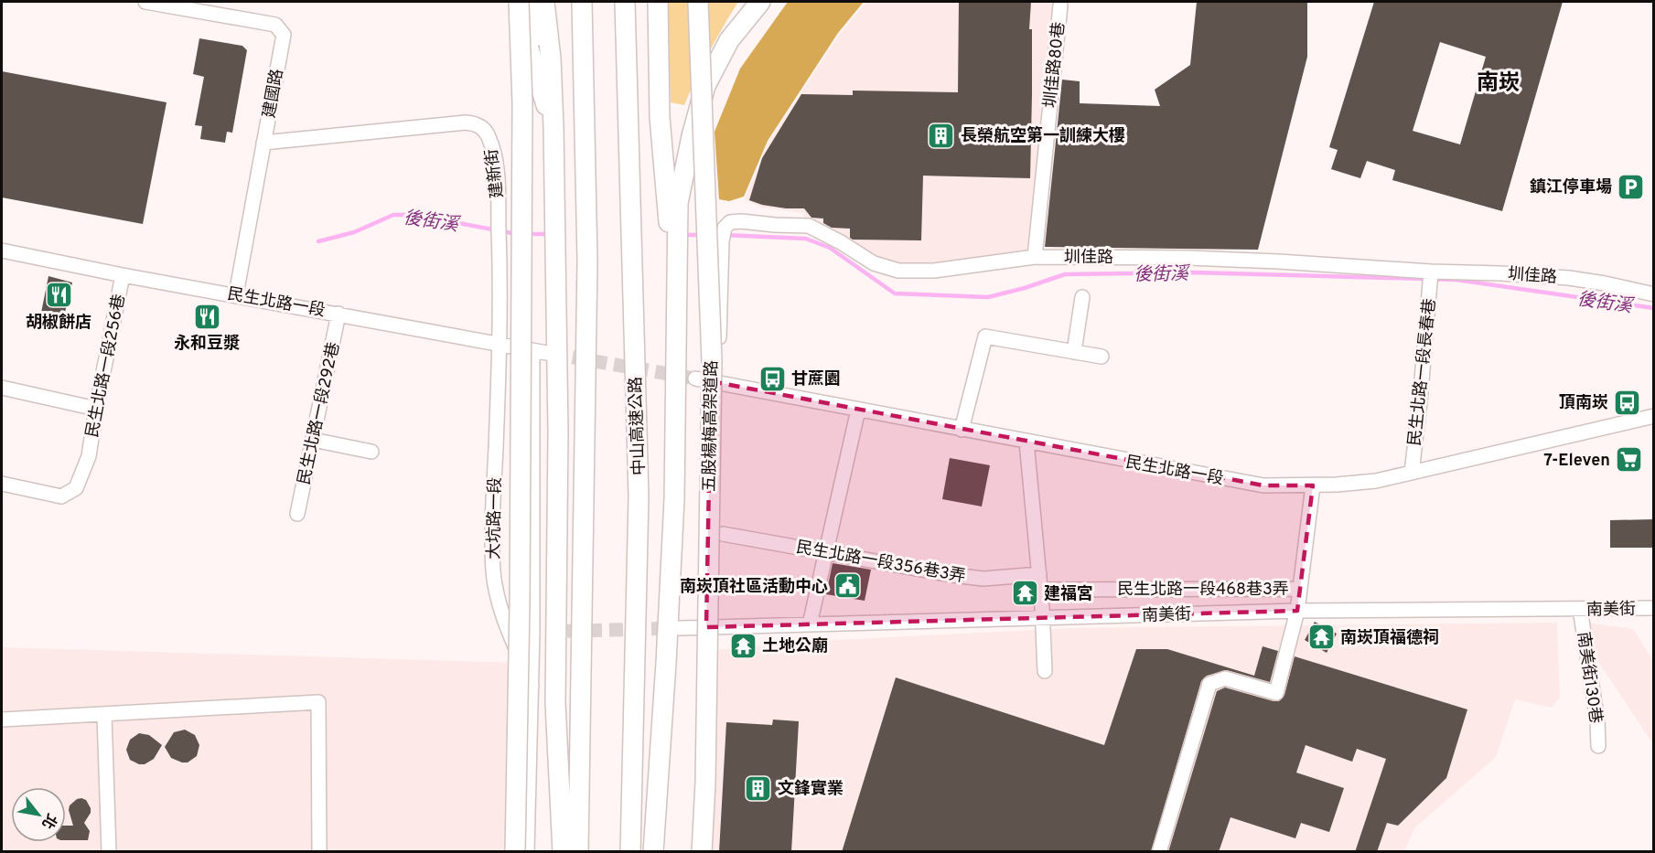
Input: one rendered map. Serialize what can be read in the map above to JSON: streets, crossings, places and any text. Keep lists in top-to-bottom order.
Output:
{
  "streets": {
    "highway": ["中山高速公路", "五股楊梅高架道路"],
    "street": [
      "圳佳路80巷",
      "建國路",
      "建新街",
      "圳佳路",
      "民生北路一段",
      "民生北路一段256巷",
      "民生北路一段長春巷",
      "民生北路一段292巷",
      "大坑路一段",
      "民生北路一段356巷3弄",
      "民生北路一段468巷3弄",
      "南美街",
      "南美街130巷"
    ]
  },
  "crossings": [
    ["圳佳路80巷", "圳佳路"],
    ["建國路", "建新街"],
    ["建國路", "民生北路一段"],
    ["建新街", "民生北路一段"],
    ["建新街", "大坑路一段"],
    ["圳佳路", "民生北路一段"],
    ["圳佳路", "民生北路一段長春巷"],
    ["民生北路一段", "民生北路一段256巷"],
    ["民生北路一段", "民生北路一段長春巷"],
    ["民生北路一段", "民生北路一段292巷"],
    ["民生北路一段", "大坑路一段"],
    ["南美街", "南美街130巷"]
  ],
  "districts": ["南崁"],
  "water": ["後街溪"],
  "places": {
    "building": ["長榮航空第一訓練大樓", "文鋒實業"],
    "parking": ["鎮江停車場"],
    "restaurant": ["胡椒餅店", "永和豆漿"],
    "bus stop": ["甘蔗園", "頂南崁"],
    "supermarket": ["7-Eleven"],
    "public building": ["南崁頂社區活動中心"],
    "temple": ["建福宮", "南崁頂福德祠", "土地公廟"]
  },
  "north": "bottom right"
}
